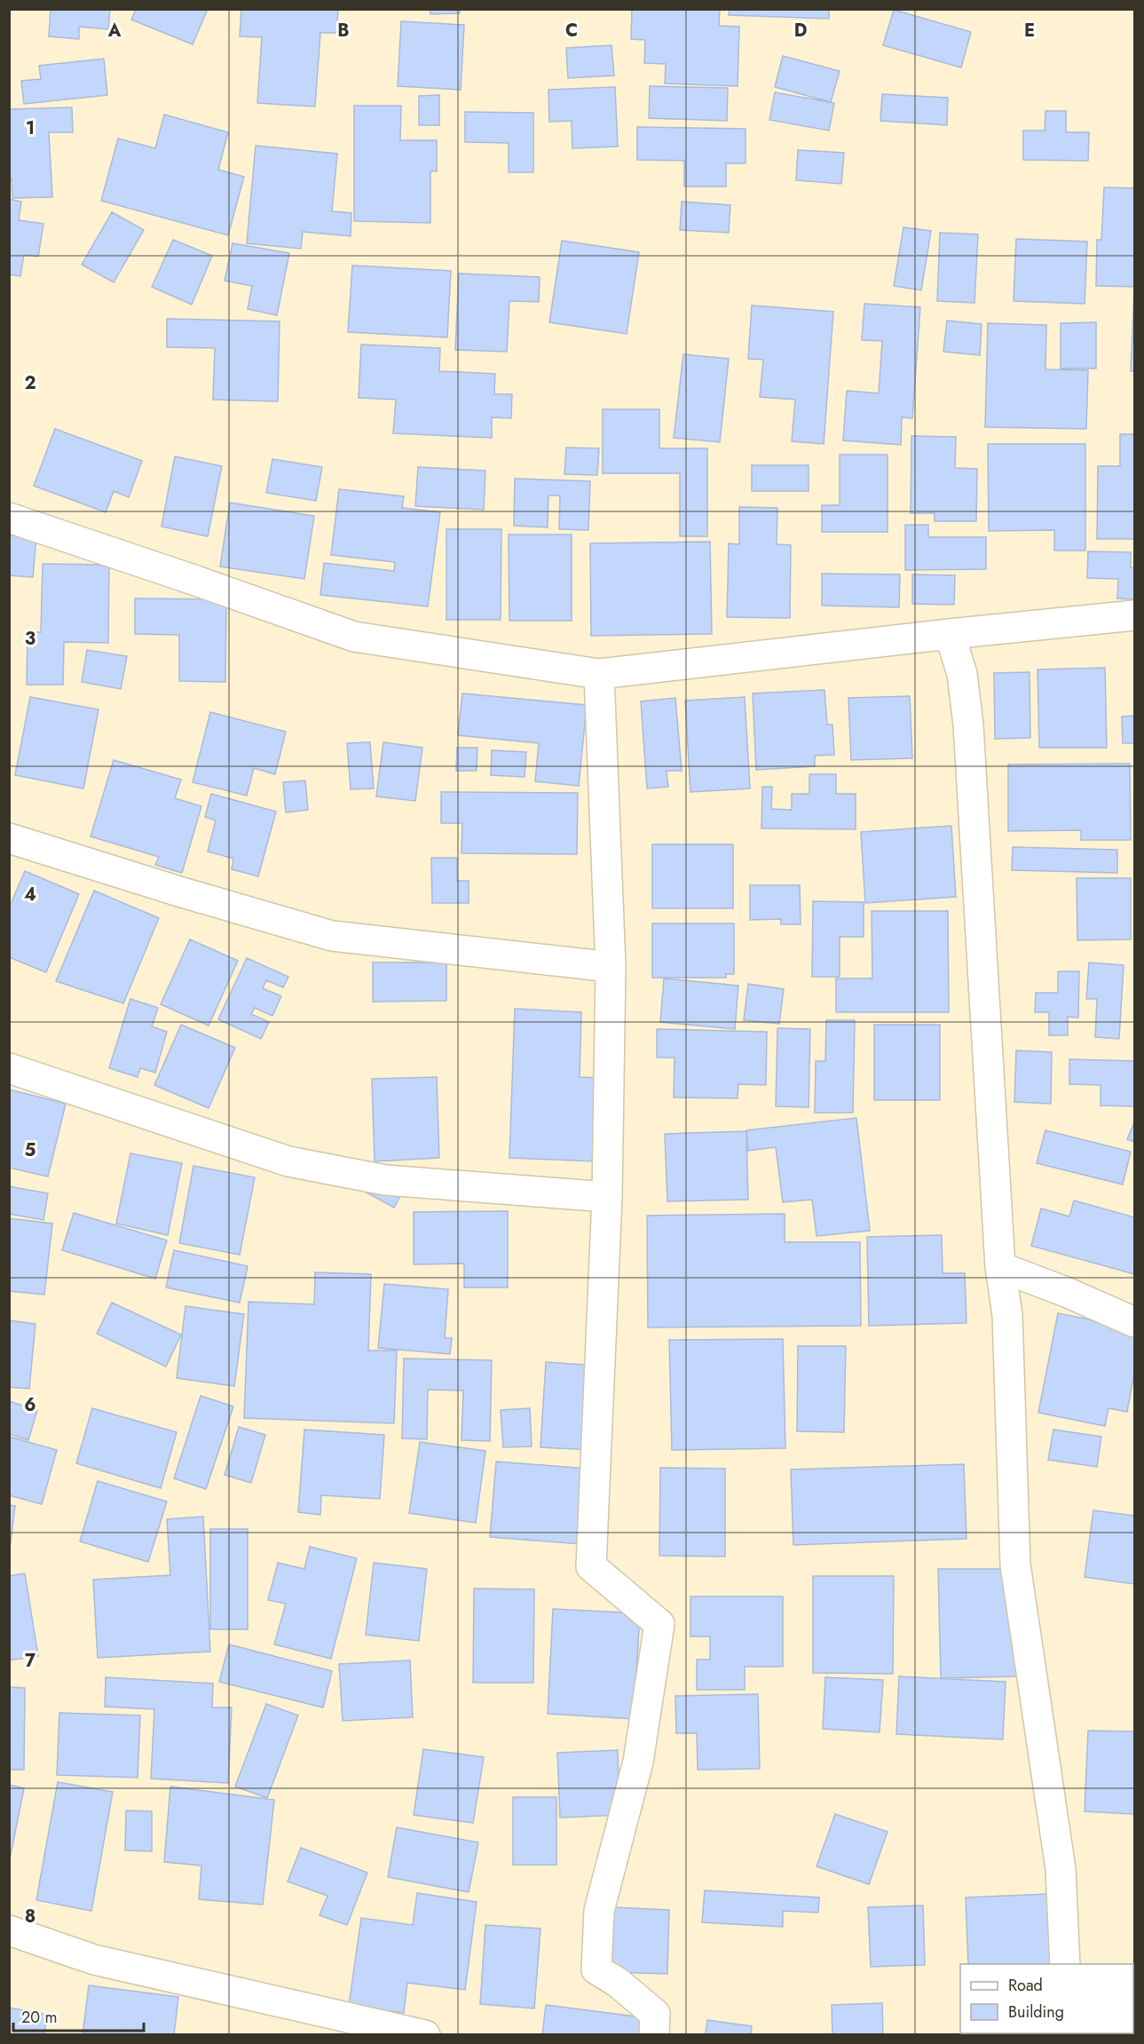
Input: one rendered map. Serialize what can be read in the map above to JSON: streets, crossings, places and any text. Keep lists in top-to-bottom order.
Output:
{
  "legend": ["Road", "Building"],
  "scale_bar": "20 m",
  "grid": {
    "columns": [
      "A",
      "B",
      "C",
      "D",
      "E"
    ],
    "rows": [
      "1",
      "2",
      "3",
      "4",
      "5",
      "6",
      "7",
      "8"
    ]
  }
}
